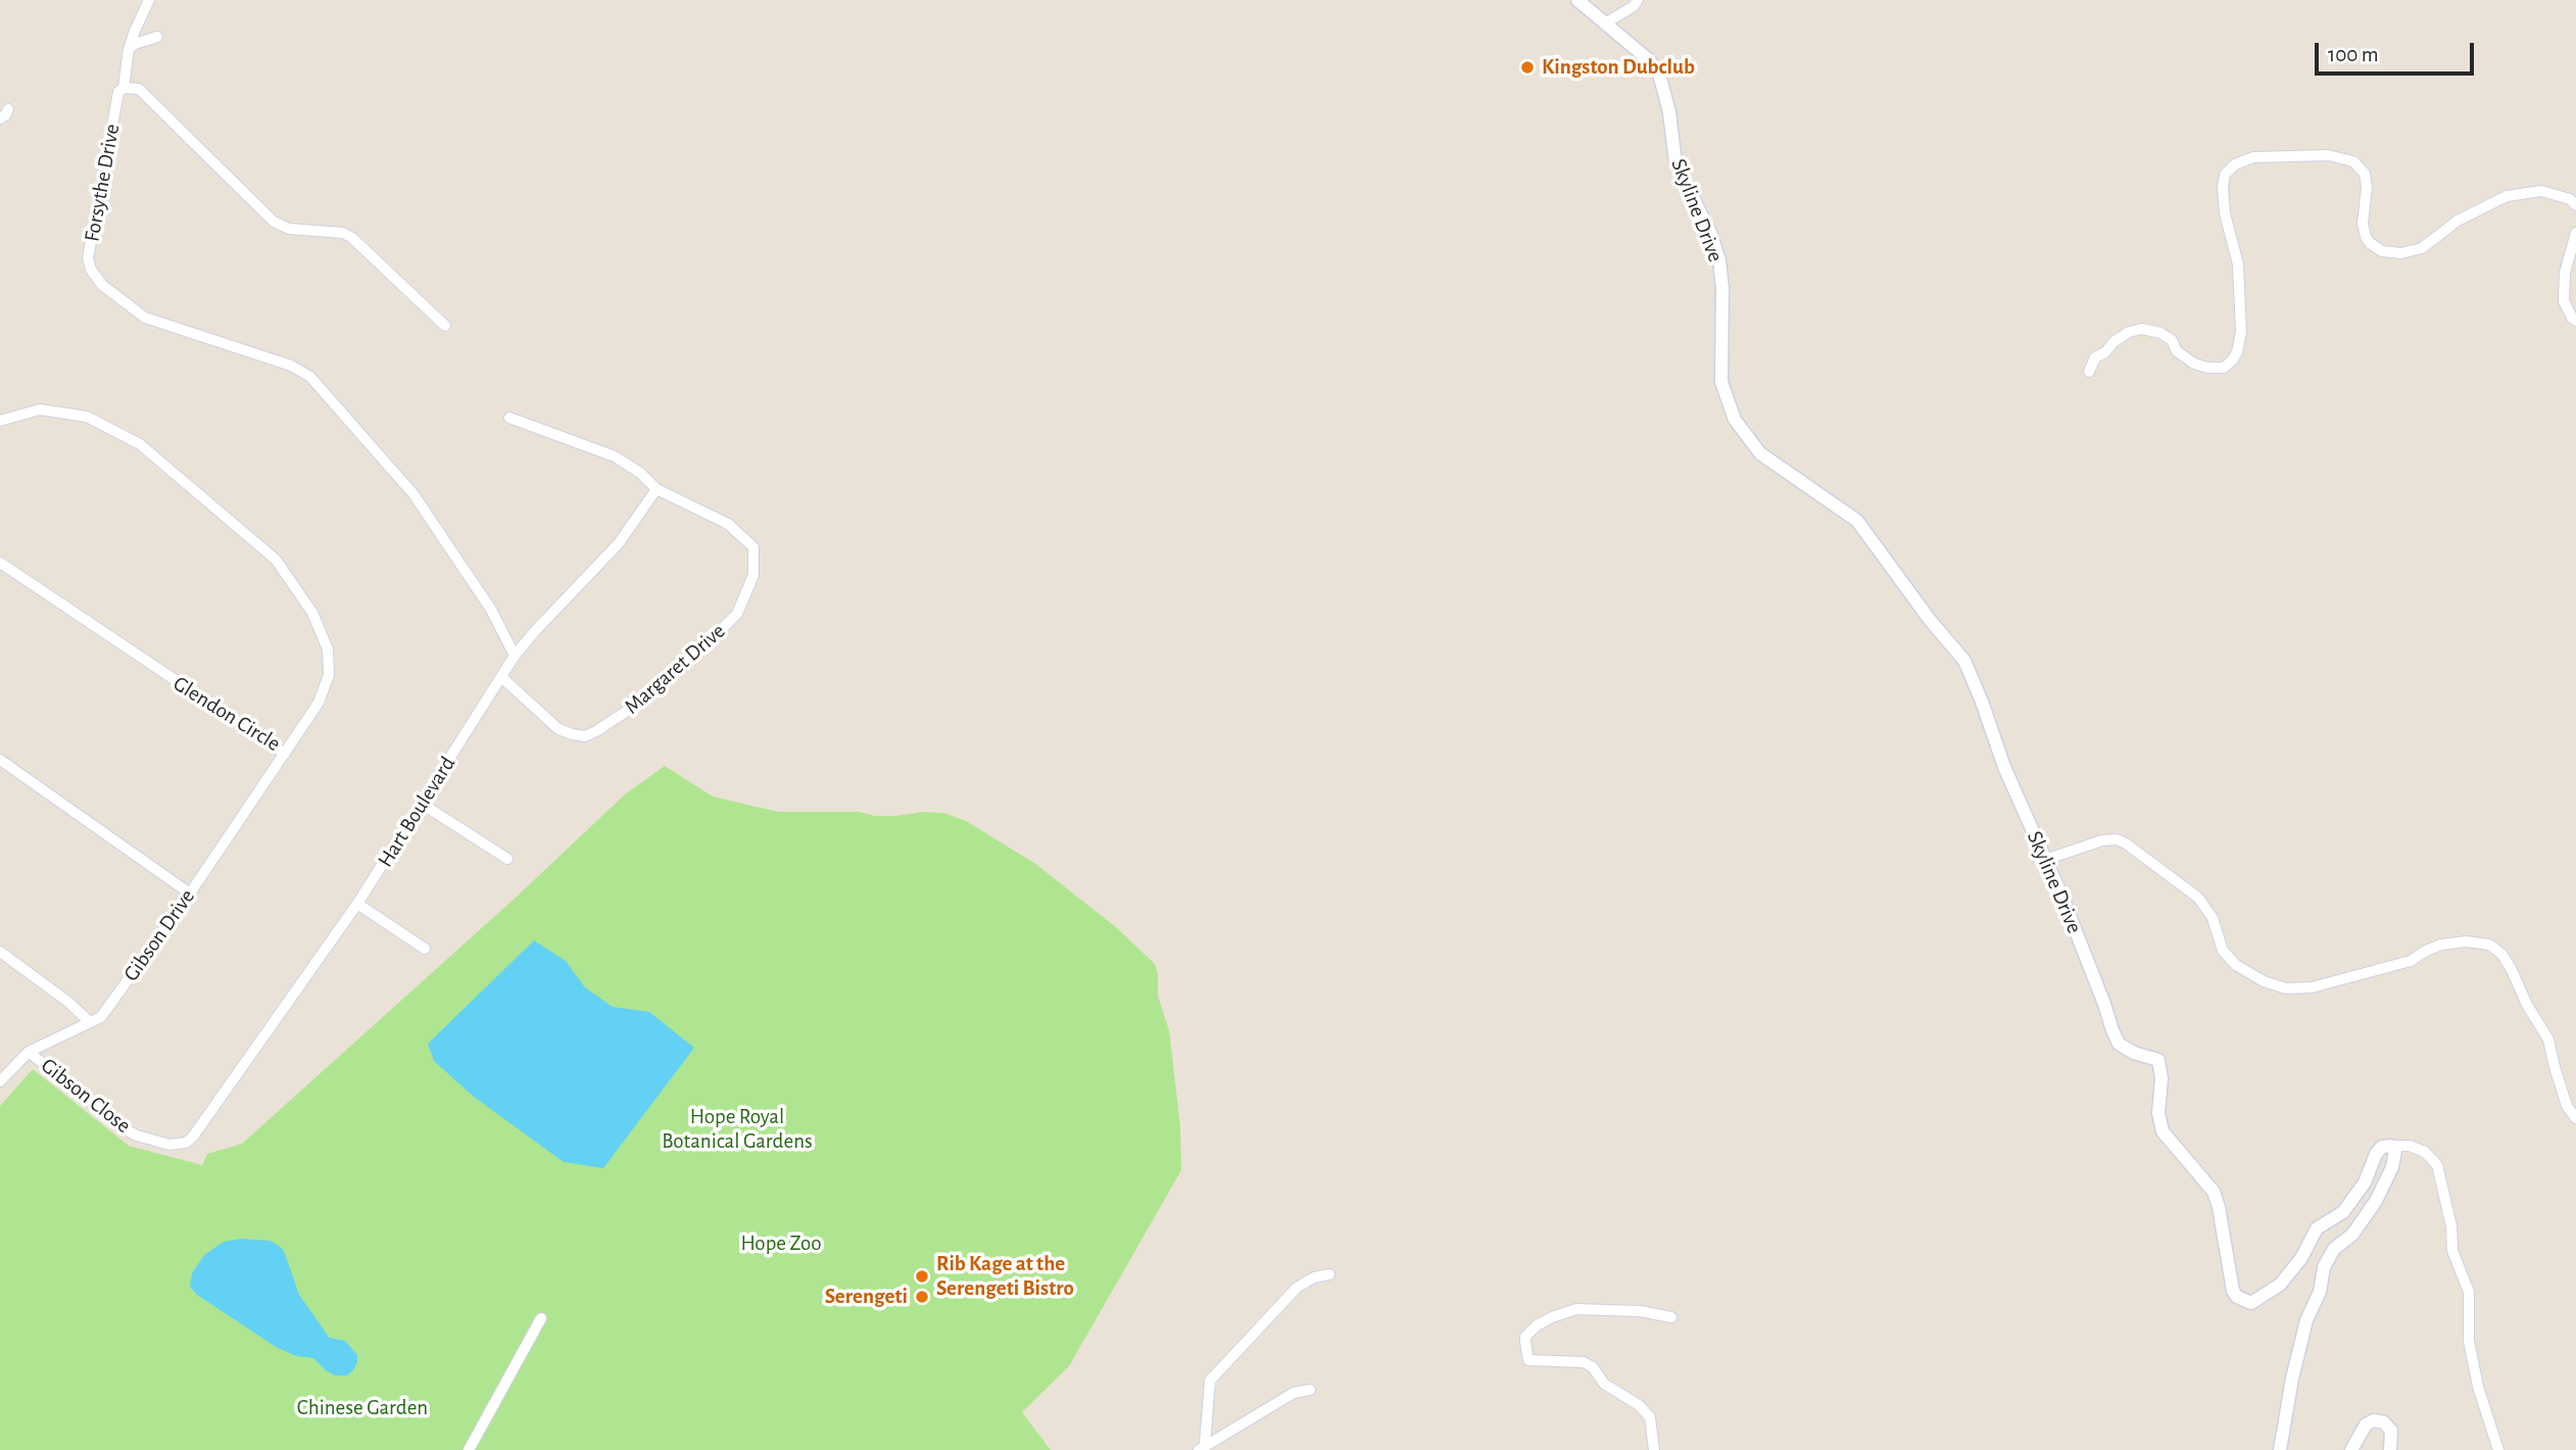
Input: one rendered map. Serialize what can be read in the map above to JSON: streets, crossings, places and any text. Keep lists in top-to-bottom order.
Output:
{
  "streets": {
    "street": [
      "Forsythe Drive",
      "Skyline Drive",
      "Margaret Drive",
      "Glendon Circle",
      "Hart Boulevard",
      "Gibson Drive",
      "Gibson Close"
    ]
  },
  "crossings": [
    ["Forsythe Drive", "Hart Boulevard"],
    ["Margaret Drive", "Hart Boulevard"],
    ["Glendon Circle", "Gibson Drive"],
    ["Hart Boulevard", "Gibson Close"],
    ["Gibson Drive", "Gibson Close"]
  ],
  "parks": ["Hope Royal Botanical Gardens", "Hope Zoo", "Chinese Garden"],
  "places": ["Kingston Dubclub", "Rib Kage at the Serengeti Bistro", "Serengeti"],
  "scale_bar": "100 m"
}
